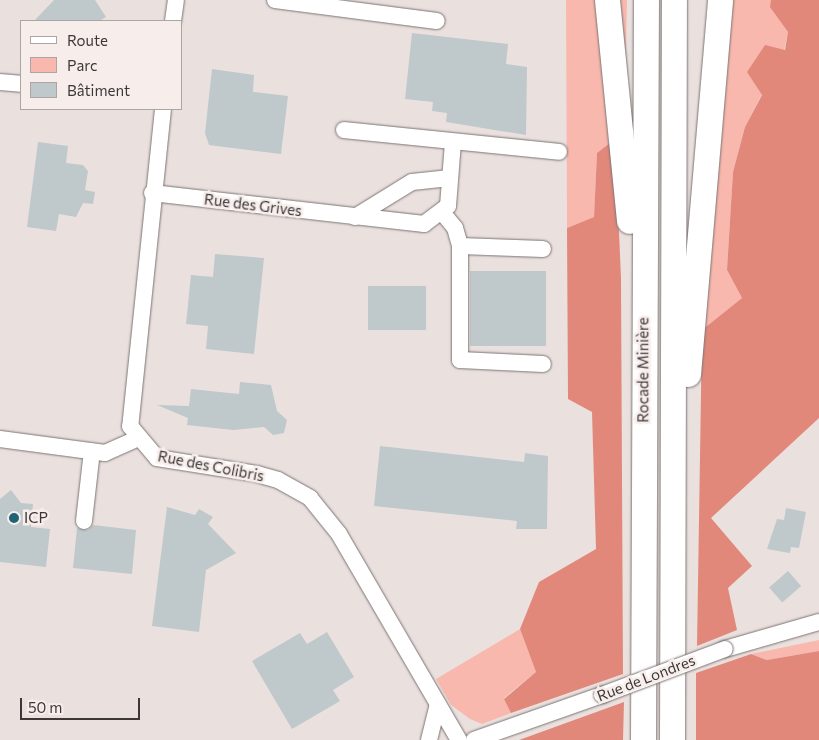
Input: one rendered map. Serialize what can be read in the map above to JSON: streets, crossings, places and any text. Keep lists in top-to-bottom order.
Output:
{
  "streets": {
    "highway": ["Rocade Minière"],
    "street": ["Rue des Grives", "Rue des Colibris", "Rue de Londres"]
  },
  "crossings": [
    ["Rue des Grives", "Rue des Colibris"]
  ],
  "places": ["ICP"],
  "legend": ["Route", "Parc", "Bâtiment"],
  "scale_bar": "50 m"
}
